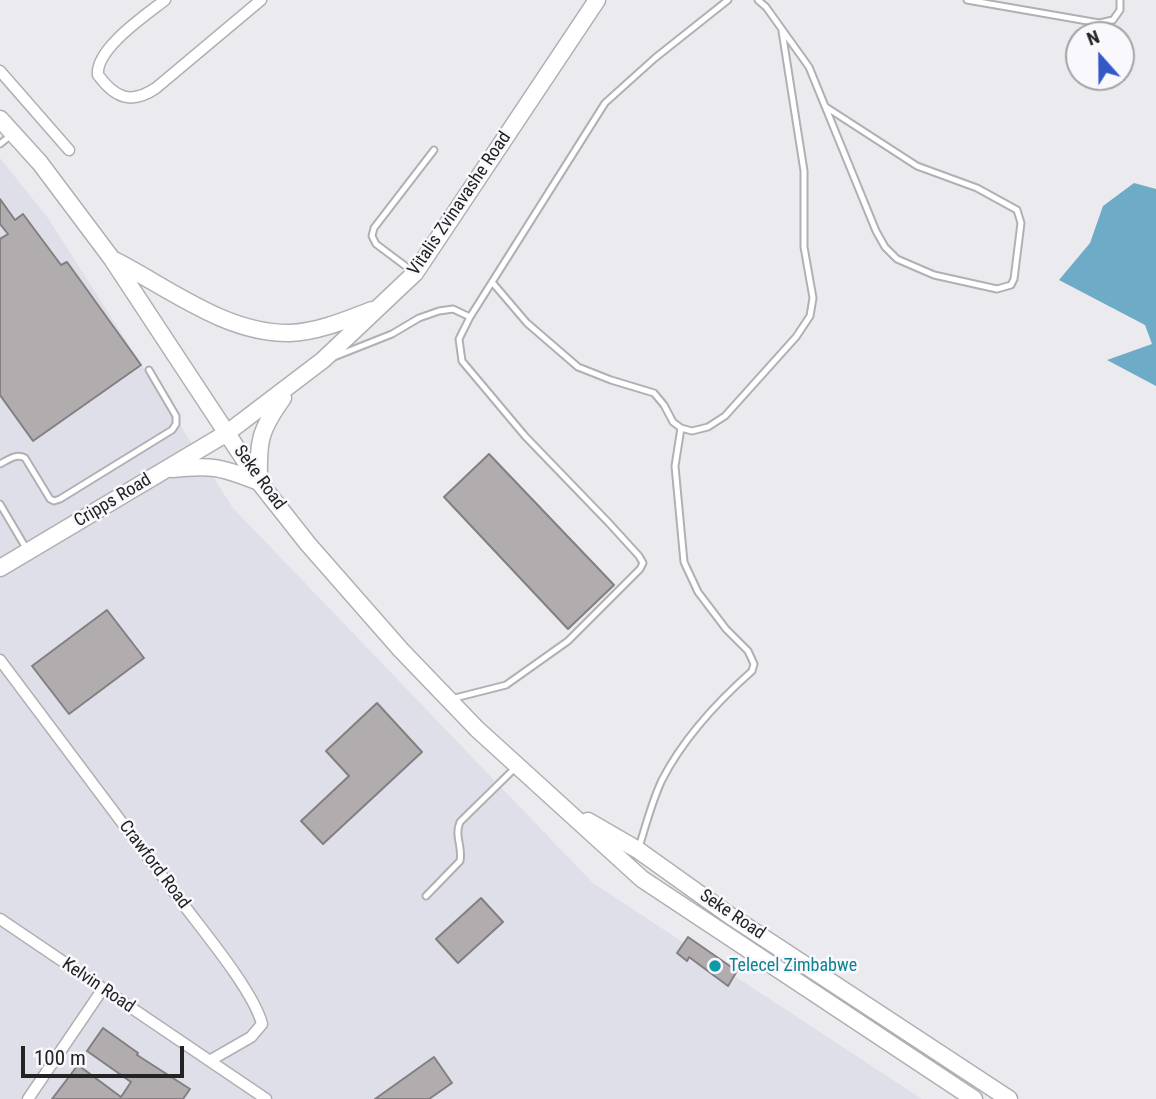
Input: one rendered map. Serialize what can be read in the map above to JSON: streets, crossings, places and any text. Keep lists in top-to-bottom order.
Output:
{
  "streets": {
    "main road": ["Vitalis Zvinavashe Road", "Seke Road", "Cripps Road"],
    "street": ["Crawford Road", "Kelvin Road"]
  },
  "crossings": [
    ["Vitalis Zvinavashe Road", "Seke Road"],
    ["Vitalis Zvinavashe Road", "Cripps Road"],
    ["Seke Road", "Cripps Road"],
    ["Crawford Road", "Kelvin Road"]
  ],
  "places": ["Telecel Zimbabwe"],
  "scale_bar": "100 m",
  "north": "top"
}
